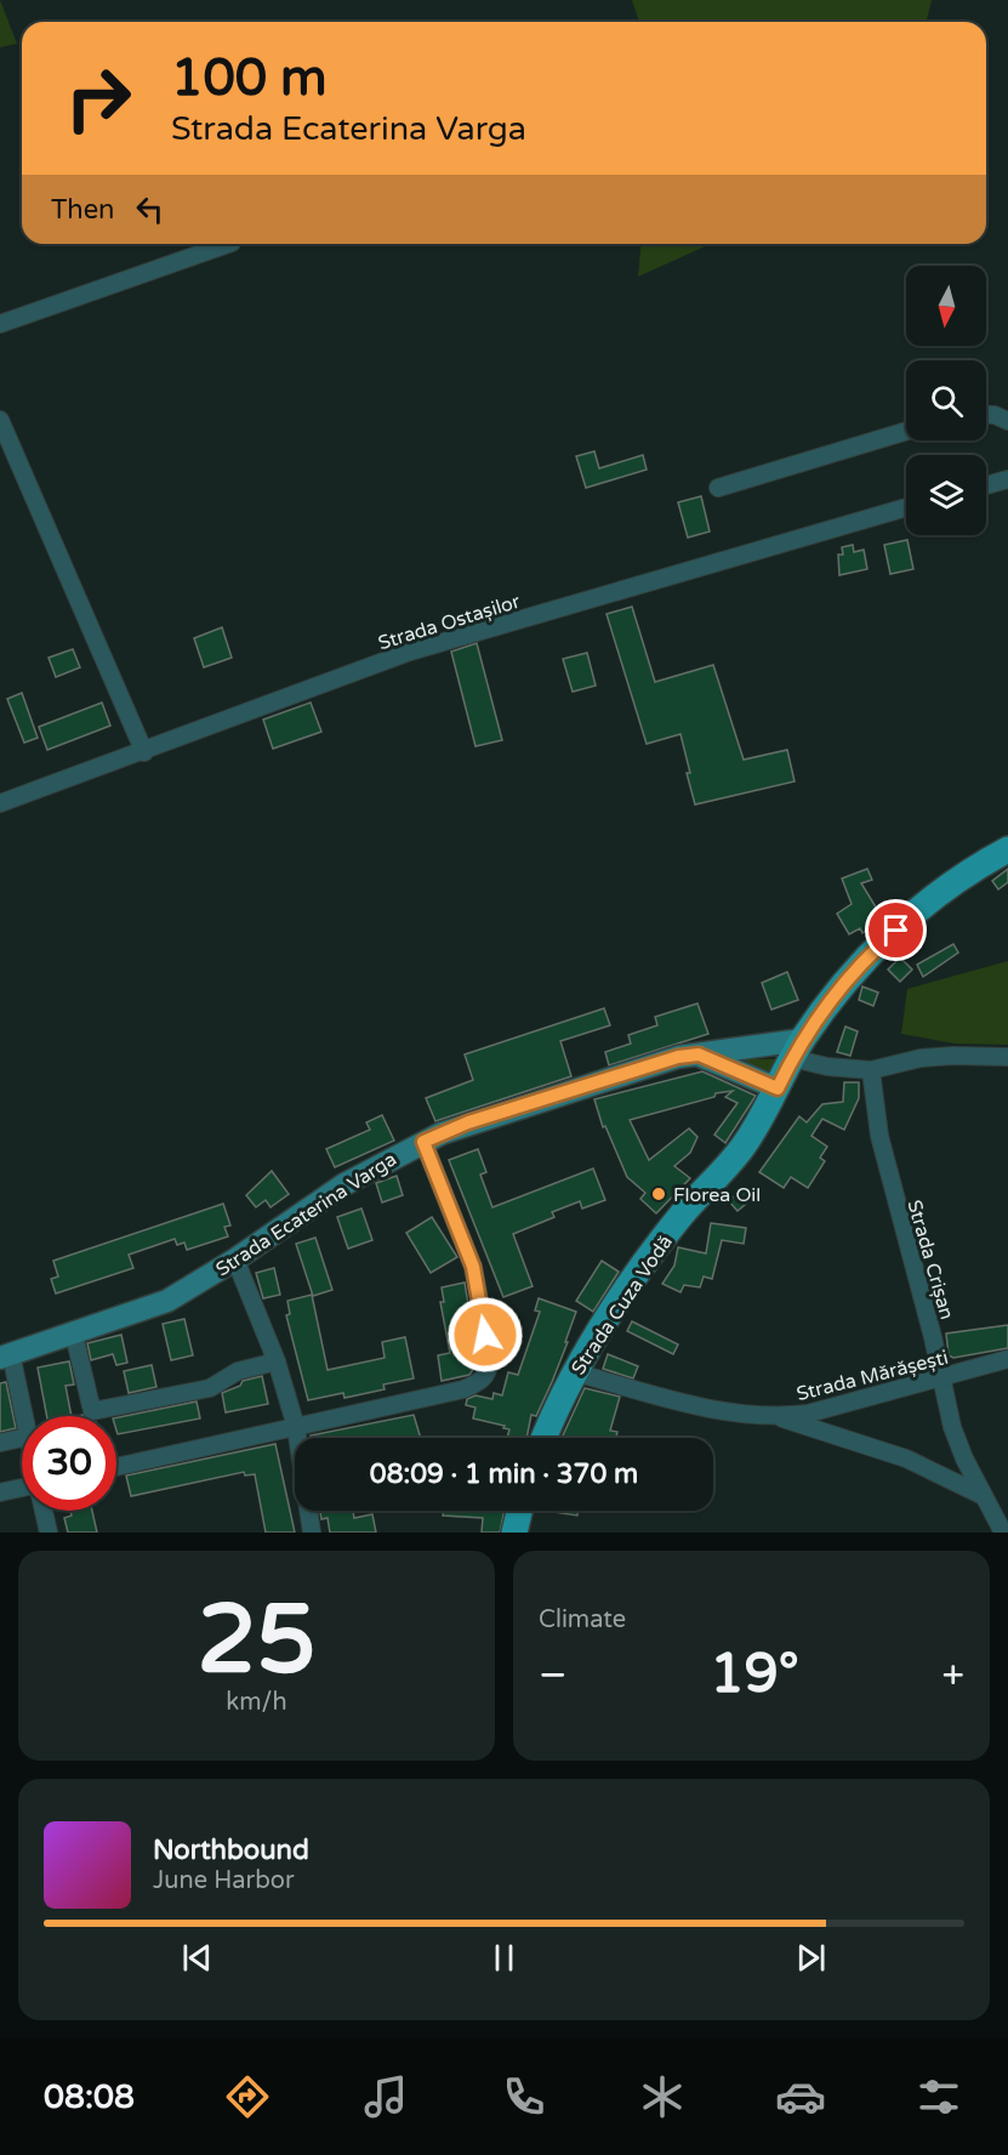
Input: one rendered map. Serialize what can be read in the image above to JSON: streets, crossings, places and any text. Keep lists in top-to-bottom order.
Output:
{
  "streets": {
    "main road": ["Strada Ecaterina Varga", "Strada Cuza Vodă"],
    "street": ["Strada Ostașilor", "Strada Crișan", "Strada Mărășești"]
  },
  "crossings": [
    ["Strada Ecaterina Varga", "Strada Cuza Vodă"],
    ["Strada Crișan", "Strada Mărășești"],
    ["Strada Cuza Vodă", "Strada Mărășești"]
  ],
  "places": ["Florea Oil"],
  "north": "bottom",
  "page": {
    "turn": ["100 m", "Strada Ecaterina Varga"],
    "then": "Then",
    "limit": "30",
    "trip": "08:09 · 1 min · 370 m",
    "tile": [
      ["25", "km/h"],
      "Climate"
    ],
    "heat": ["−", "19°", "+"],
    "song": ["Northbound", "June Harbor"],
    "tabs": "08:08"
  }
}
